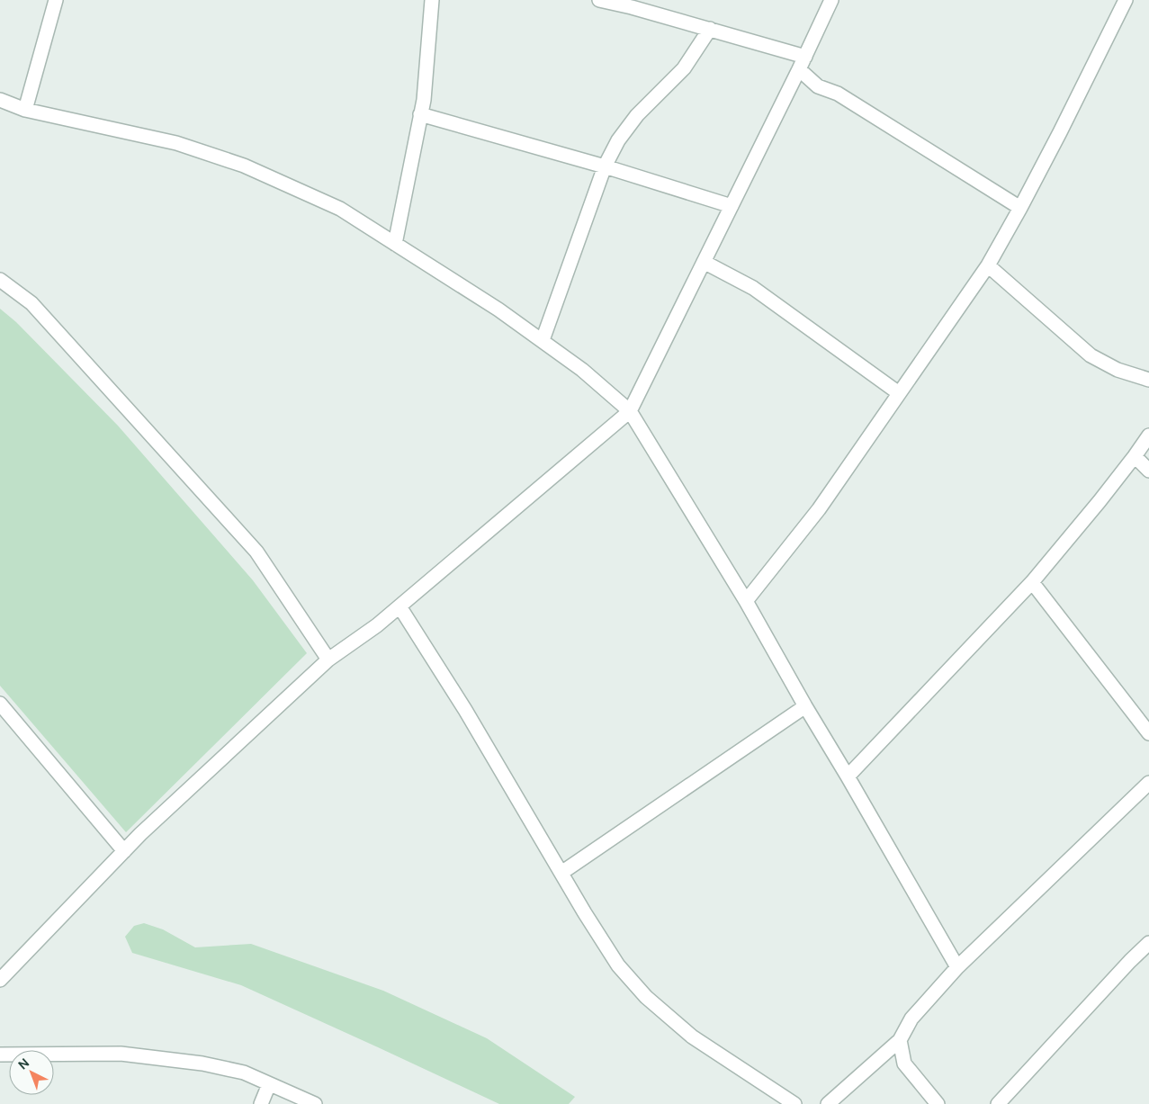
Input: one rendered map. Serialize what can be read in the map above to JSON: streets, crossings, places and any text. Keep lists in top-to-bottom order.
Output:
{
  "north": "top left"
}
